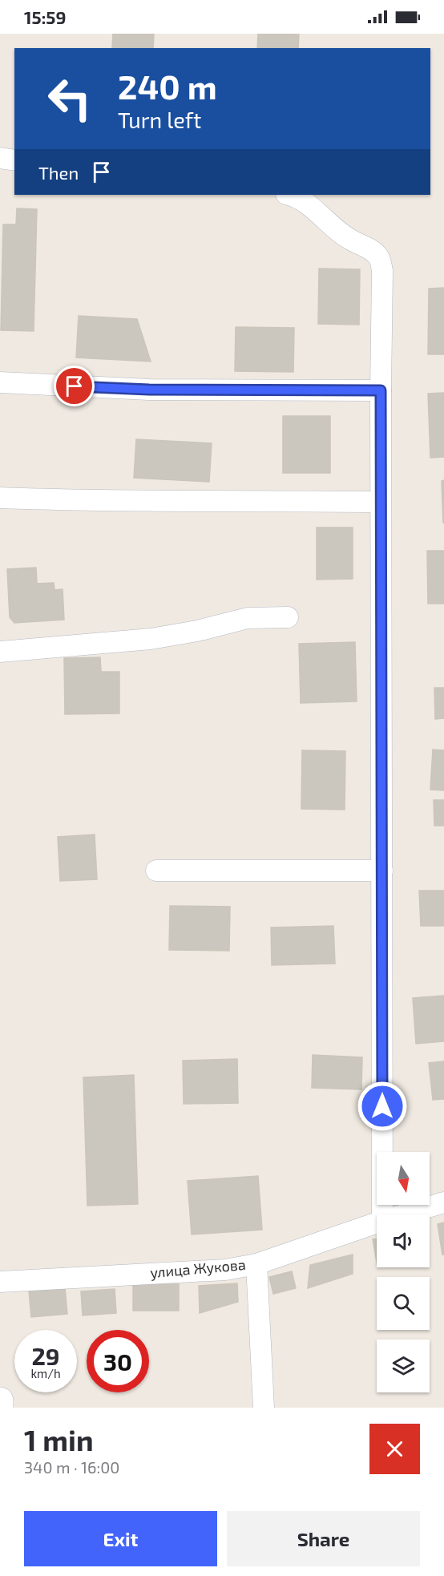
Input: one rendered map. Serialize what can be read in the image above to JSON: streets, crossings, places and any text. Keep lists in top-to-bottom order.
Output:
{
  "streets": {
    "street": ["улица Жукова"]
  },
  "north": "bottom",
  "page": {
    "status": "15:59",
    "turn": ["240 m", "Turn left"],
    "then": "Then",
    "speed": "29 km/h",
    "limit": "30",
    "heading": ["1 min", "340 m · 16:00"],
    "buttons": ["Exit", "Share"]
  }
}
